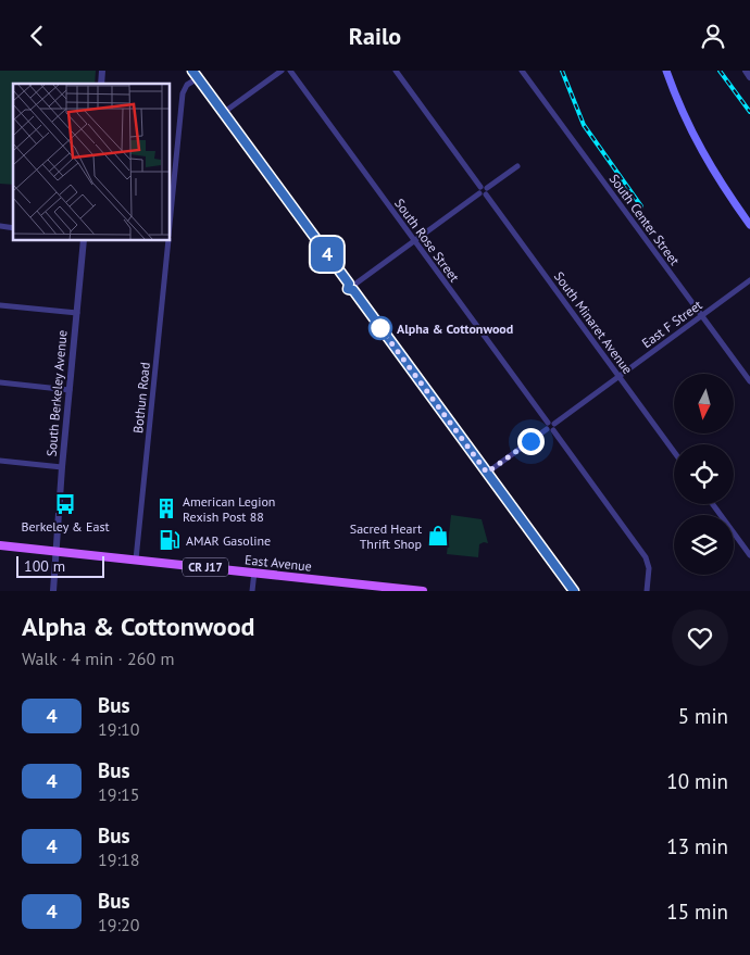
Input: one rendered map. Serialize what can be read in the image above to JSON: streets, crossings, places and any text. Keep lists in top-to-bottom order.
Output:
{
  "streets": {
    "main road": ["East Avenue", "CR J17"],
    "street": [
      "South Center Street",
      "South Rose Street",
      "South Minaret Avenue",
      "East F Street",
      "South Berkeley Avenue",
      "Bothun Road"
    ]
  },
  "crossings": [
    ["South Center Street", "East F Street"],
    ["South Rose Street", "East F Street"],
    ["South Minaret Avenue", "East F Street"],
    ["South Berkeley Avenue", "East Avenue"],
    ["Bothun Road", "East Avenue"]
  ],
  "places": {
    "other": ["Alpha & Cottonwood"],
    "bus stop": ["Berkeley & East"],
    "building": ["American Legion Rexish Post 88"],
    "shop": ["Sacred Heart Thrift Shop"],
    "fuel station": ["AMAR Gasoline"]
  },
  "lines": ["bus line 4"],
  "scale_bar": "100 m",
  "north": "bottom",
  "page": {
    "header": "Railo",
    "on_map": "4",
    "scale": "100 m",
    "heading": ["Alpha & Cottonwood", "Walk · 4 min · 260 m"],
    "list": [
      {
        "mark": "4",
        "name": "Bus",
        "note": "19:10",
        "value": "5 min"
      },
      {
        "mark": "4",
        "name": "Bus",
        "note": "19:15",
        "value": "10 min"
      },
      {
        "mark": "4",
        "name": "Bus",
        "note": "19:18",
        "value": "13 min"
      },
      {
        "mark": "4",
        "name": "Bus",
        "note": "19:20",
        "value": "15 min"
      }
    ]
  }
}
